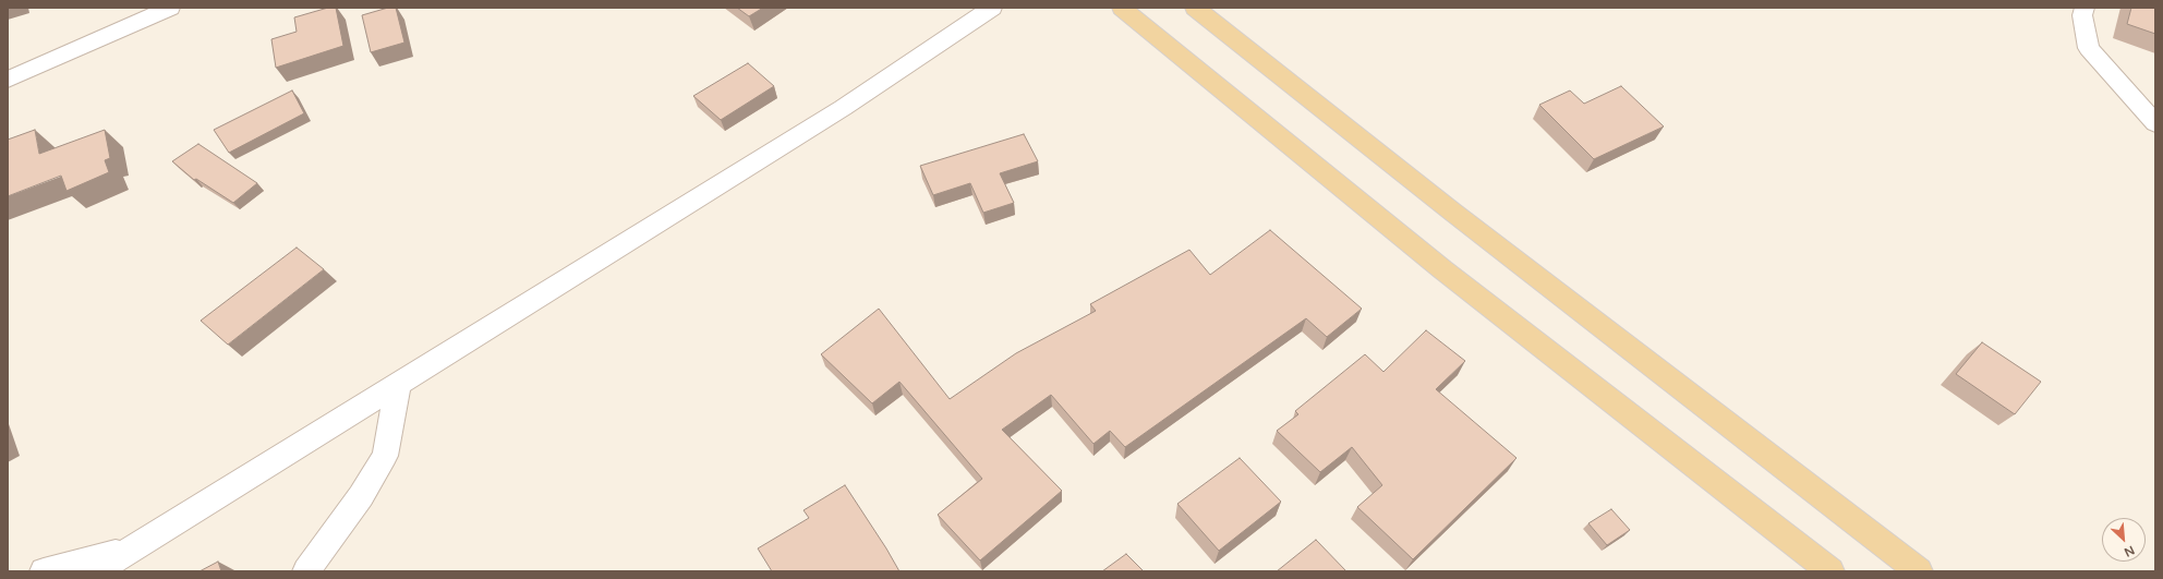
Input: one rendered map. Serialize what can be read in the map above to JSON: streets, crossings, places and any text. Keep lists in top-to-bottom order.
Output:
{
  "north": "bottom right"
}
